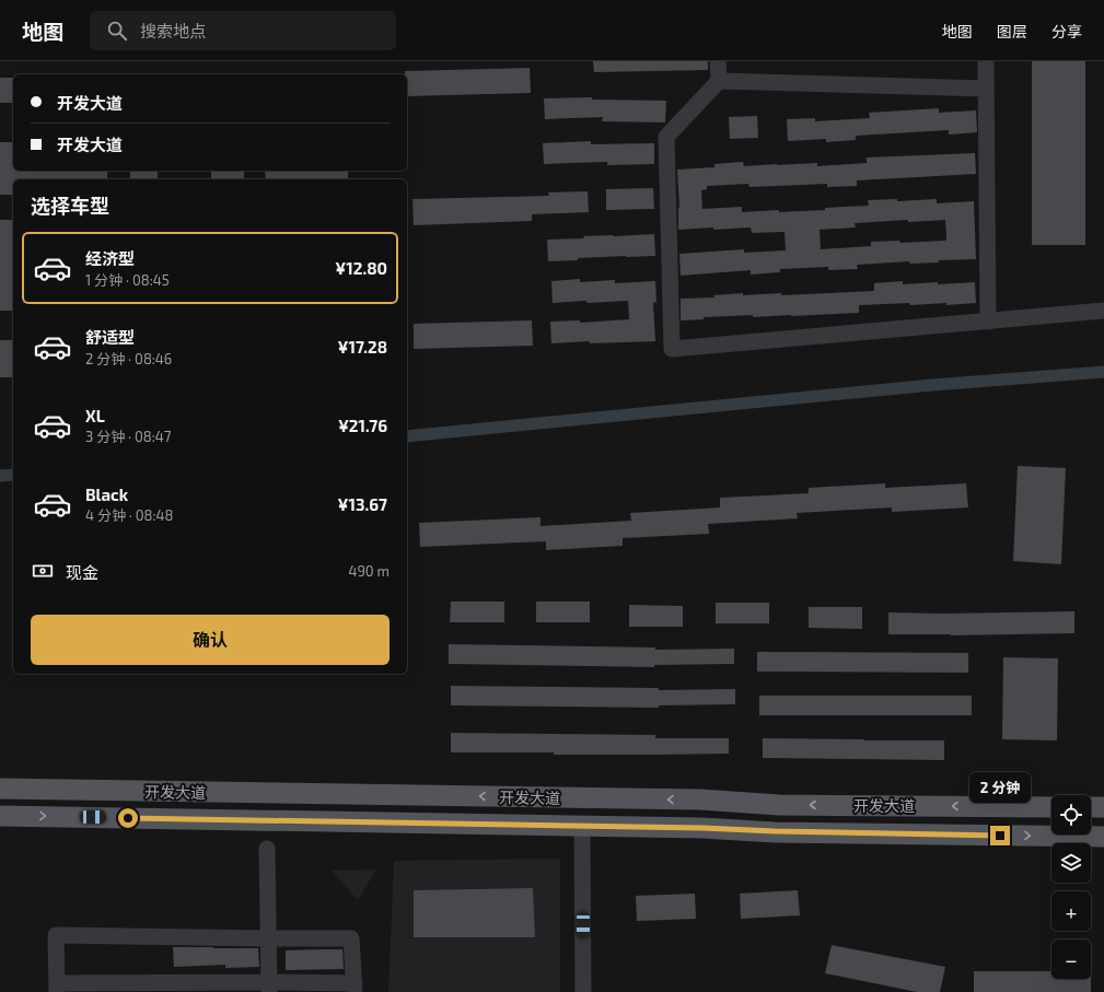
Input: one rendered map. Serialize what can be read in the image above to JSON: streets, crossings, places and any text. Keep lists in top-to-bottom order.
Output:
{
  "streets": {
    "main road": ["开发大道"]
  },
  "page": {
    "header": "地图",
    "search": "搜索地点",
    "nav": ["地图", "图层", "分享"],
    "banner": ["开发大道", "开发大道"],
    "heading": "选择车型",
    "list": [
      {
        "name": "经济型",
        "note": "1 分钟 · 08:45",
        "value": "¥12.80"
      },
      {
        "name": "舒适型",
        "note": "2 分钟 · 08:46",
        "value": "¥17.28"
      },
      {
        "name": "XL",
        "note": "3 分钟 · 08:47",
        "value": "¥21.76"
      },
      {
        "name": "Black",
        "note": "4 分钟 · 08:48",
        "value": "¥13.67"
      }
    ],
    "pay": ["现金", "490 m"],
    "buttons": "确认",
    "bubble": "2 分钟",
    "map_buttons": ["+", "−"]
  }
}
